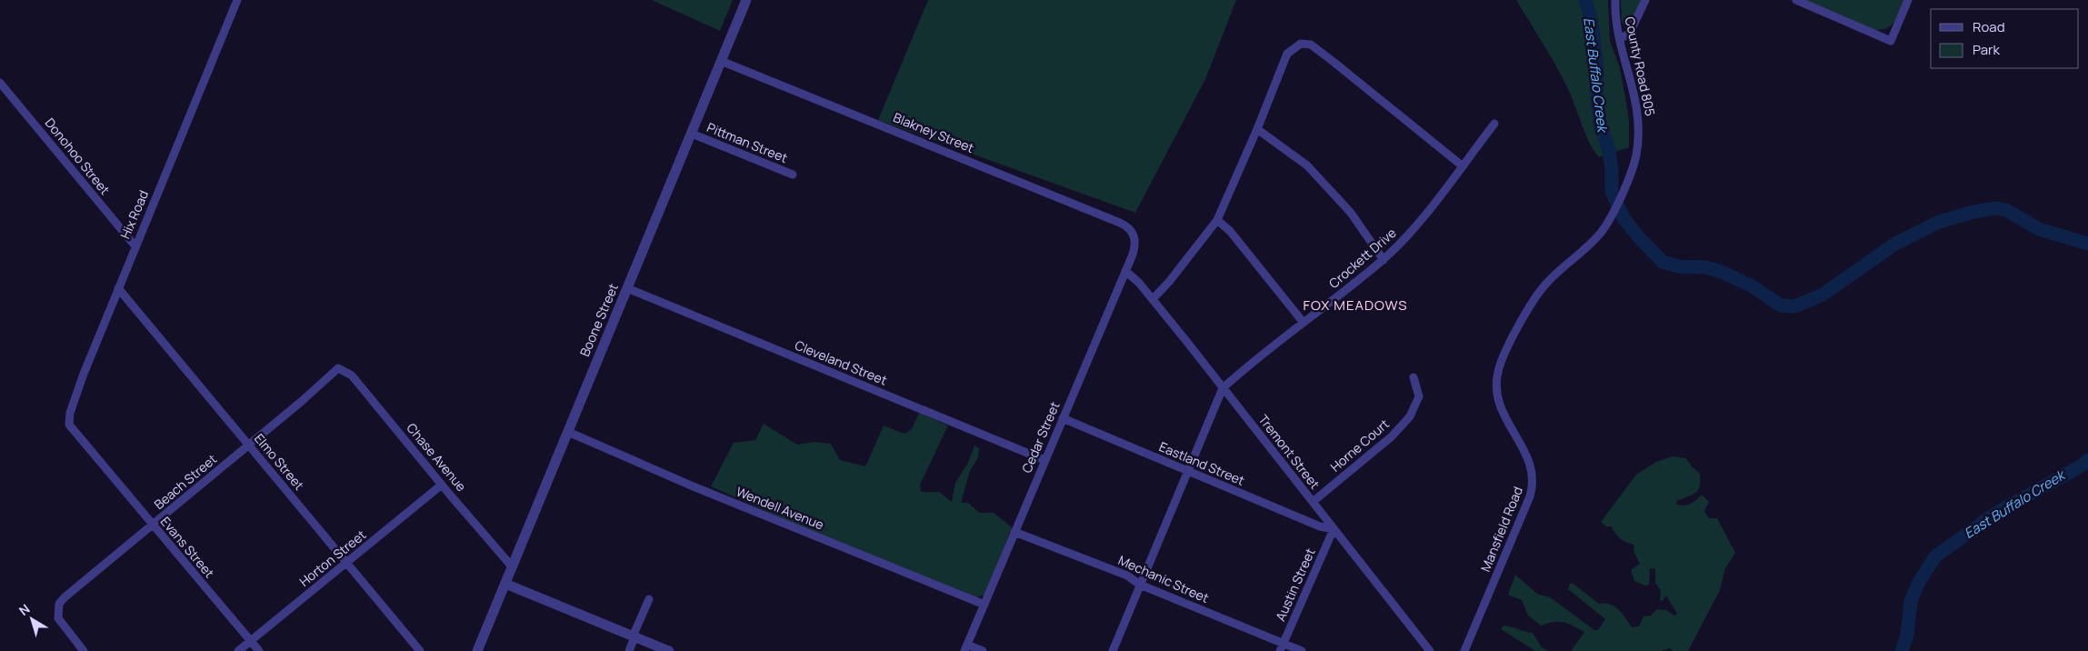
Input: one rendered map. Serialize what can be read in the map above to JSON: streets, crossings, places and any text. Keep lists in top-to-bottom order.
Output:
{
  "streets": {
    "street": [
      "County Road 805",
      "Blakney Street",
      "Pittman Street",
      "Donohoo Street",
      "Hix Road",
      "Crockett Drive",
      "Boone Street",
      "Cleveland Street",
      "Cedar Street",
      "Horne Court",
      "Tremont Street",
      "Chase Avenue",
      "Elmo Street",
      "Eastland Street",
      "Beach Street",
      "Wendell Avenue",
      "Mansfield Road",
      "Evans Street",
      "Horton Street",
      "Mechanic Street",
      "Austin Street"
    ]
  },
  "crossings": [
    ["County Road 805", "Mansfield Road"],
    ["Blakney Street", "Boone Street"],
    ["Blakney Street", "Cedar Street"],
    ["Pittman Street", "Boone Street"],
    ["Donohoo Street", "Hix Road"],
    ["Hix Road", "Elmo Street"],
    ["Hix Road", "Evans Street"],
    ["Crockett Drive", "Tremont Street"],
    ["Boone Street", "Cleveland Street"],
    ["Boone Street", "Chase Avenue"],
    ["Boone Street", "Wendell Avenue"],
    ["Cleveland Street", "Cedar Street"],
    ["Cedar Street", "Tremont Street"],
    ["Cedar Street", "Eastland Street"],
    ["Cedar Street", "Wendell Avenue"],
    ["Cedar Street", "Mechanic Street"],
    ["Horne Court", "Tremont Street"],
    ["Tremont Street", "Eastland Street"],
    ["Tremont Street", "Austin Street"],
    ["Chase Avenue", "Beach Street"],
    ["Chase Avenue", "Horton Street"],
    ["Elmo Street", "Beach Street"],
    ["Elmo Street", "Horton Street"],
    ["Eastland Street", "Austin Street"],
    ["Beach Street", "Evans Street"],
    ["Evans Street", "Horton Street"],
    ["Mechanic Street", "Austin Street"]
  ],
  "districts": ["FOX MEADOWS"],
  "water": ["East Buffalo Creek"],
  "legend": ["Road", "Park"],
  "north": "top left"
}
